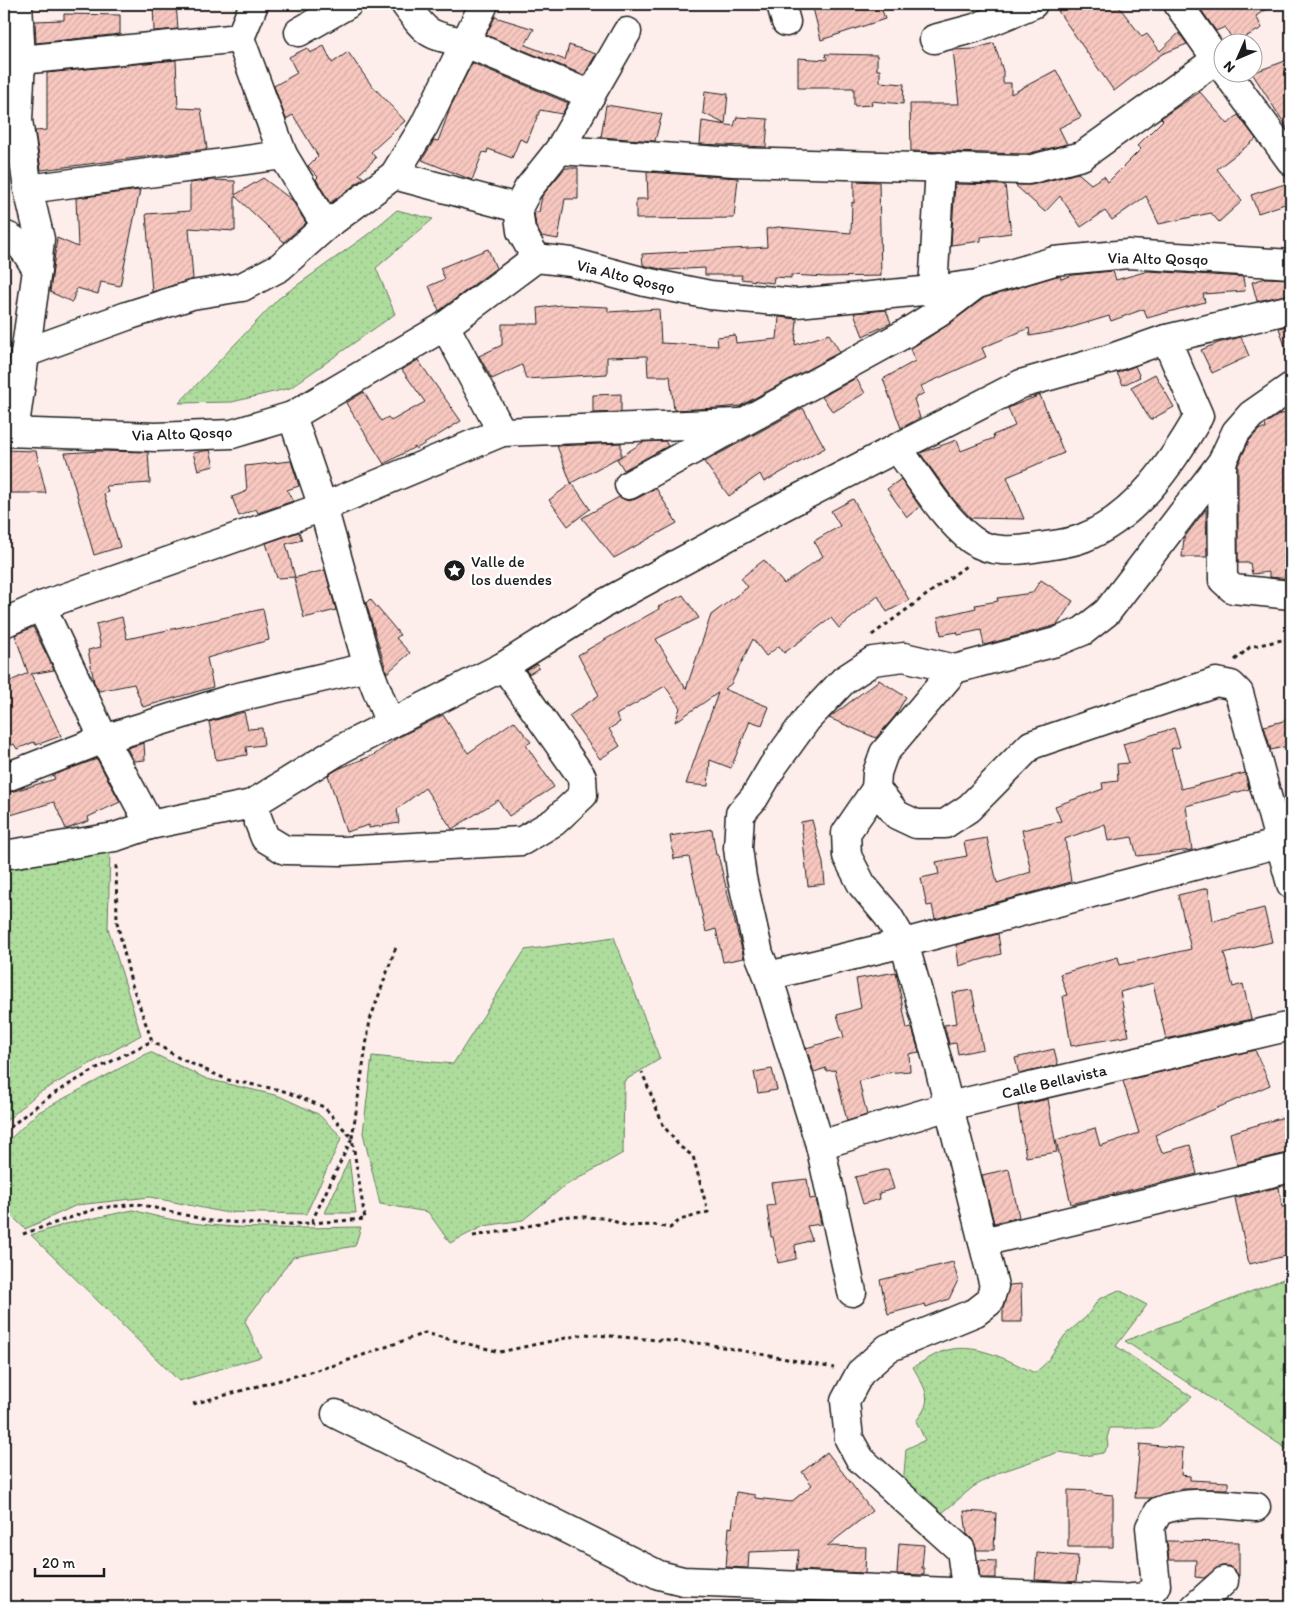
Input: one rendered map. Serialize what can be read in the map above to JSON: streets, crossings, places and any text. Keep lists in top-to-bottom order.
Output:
{
  "streets": {
    "street": ["Via Alto Qosqo", "Calle Bellavista"]
  },
  "places": {
    "place": ["Valle de los duendes"]
  },
  "scale_bar": "20 m",
  "north": "bottom left"
}
